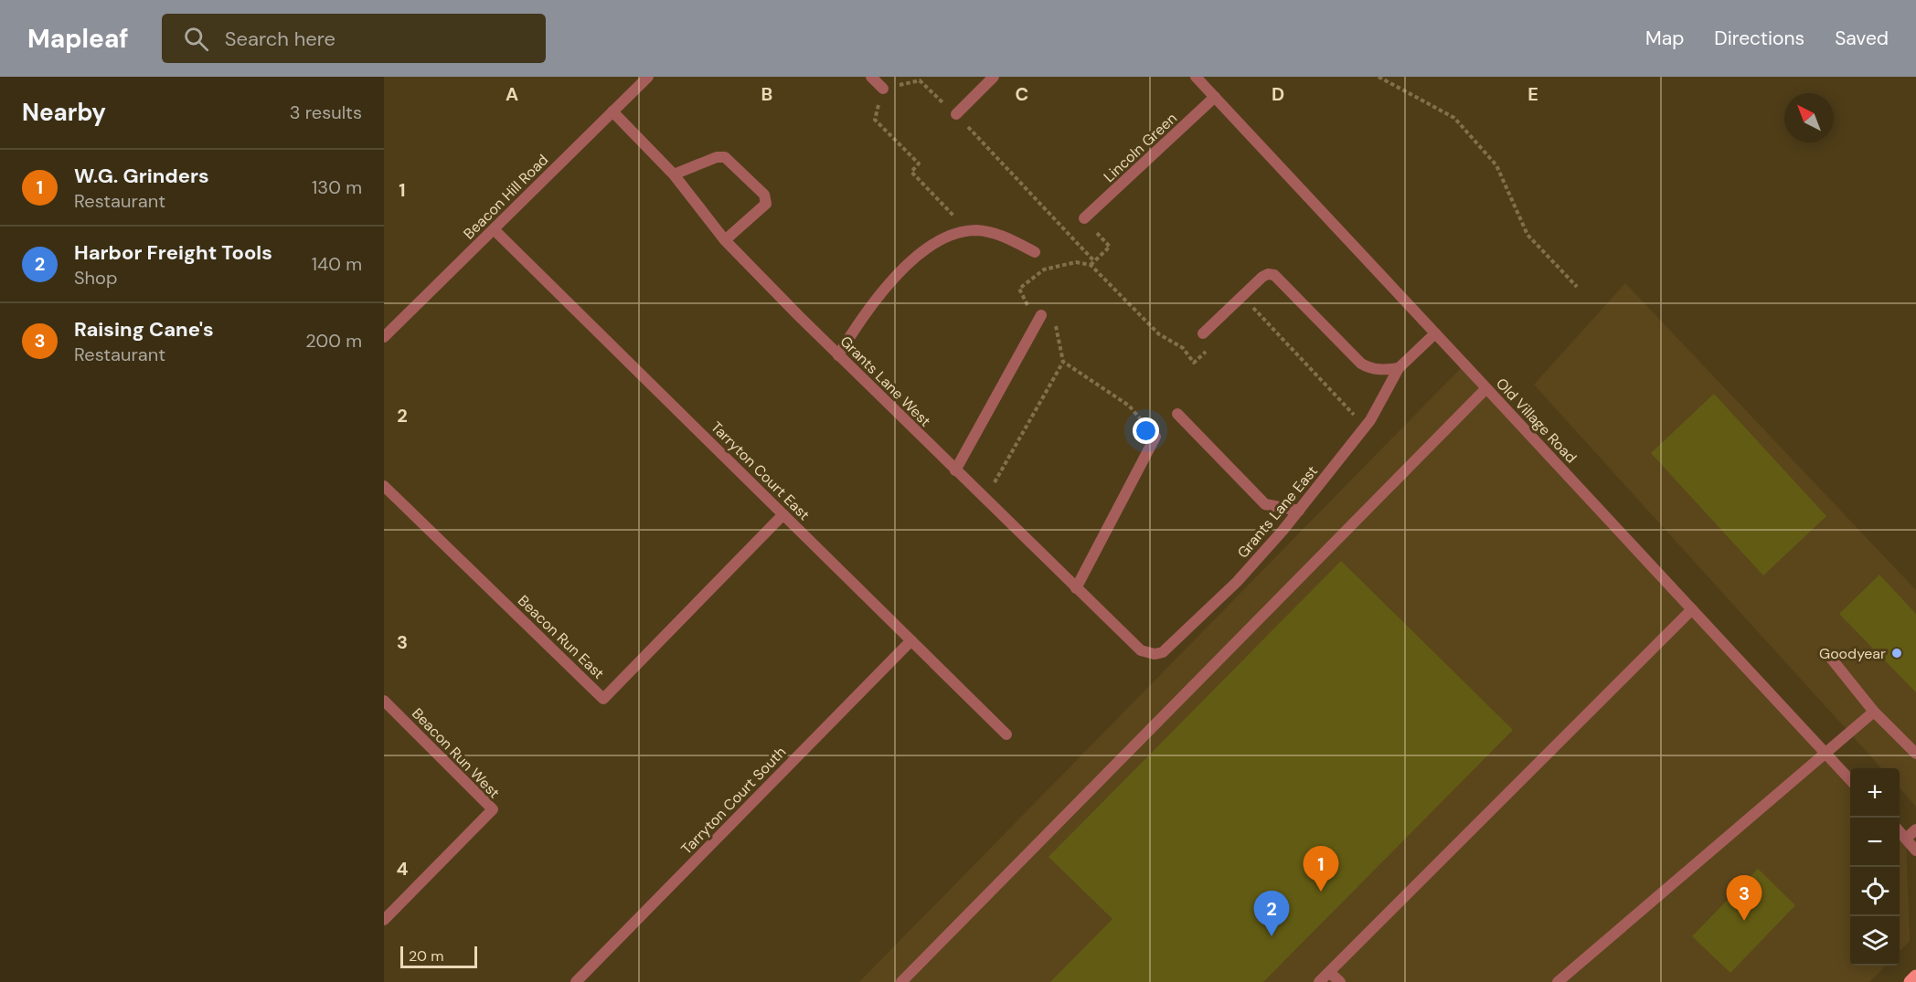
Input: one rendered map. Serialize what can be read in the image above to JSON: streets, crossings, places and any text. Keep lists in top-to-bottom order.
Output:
{
  "streets": {
    "street": [
      "Lincoln Green",
      "Beacon Hill Road",
      "Grants Lane West",
      "Old Village Road",
      "Tarryton Court East",
      "Grants Lane East",
      "Beacon Run East",
      "Beacon Run West",
      "Tarryton Court South"
    ]
  },
  "crossings": [
    ["Lincoln Green", "Old Village Road"],
    ["Beacon Hill Road", "Grants Lane West"],
    ["Beacon Hill Road", "Tarryton Court East"],
    ["Grants Lane West", "Grants Lane East"],
    ["Old Village Road", "Grants Lane East"],
    ["Tarryton Court East", "Beacon Run East"],
    ["Tarryton Court East", "Tarryton Court South"]
  ],
  "places": ["Goodyear"],
  "scale_bar": "20 m",
  "north": "top left",
  "page": {
    "header": "Mapleaf",
    "search": "Search here",
    "nav": ["Map", "Directions", "Saved"],
    "heading": ["Nearby", "3 results"],
    "list": [
      {
        "mark": "1",
        "name": "W.G. Grinders",
        "note": "Restaurant",
        "value": "130 m"
      },
      {
        "mark": "2",
        "name": "Harbor Freight Tools",
        "note": "Shop",
        "value": "140 m"
      },
      {
        "mark": "3",
        "name": "Raising Cane's",
        "note": "Restaurant",
        "value": "200 m"
      }
    ],
    "map_buttons": ["+", "−"],
    "pins": ["1", "3", "2"],
    "scale": "20 m"
  },
  "grid": {
    "columns": [
      "A",
      "B",
      "C",
      "D",
      "E"
    ],
    "rows": [
      "1",
      "2",
      "3",
      "4"
    ]
  }
}
